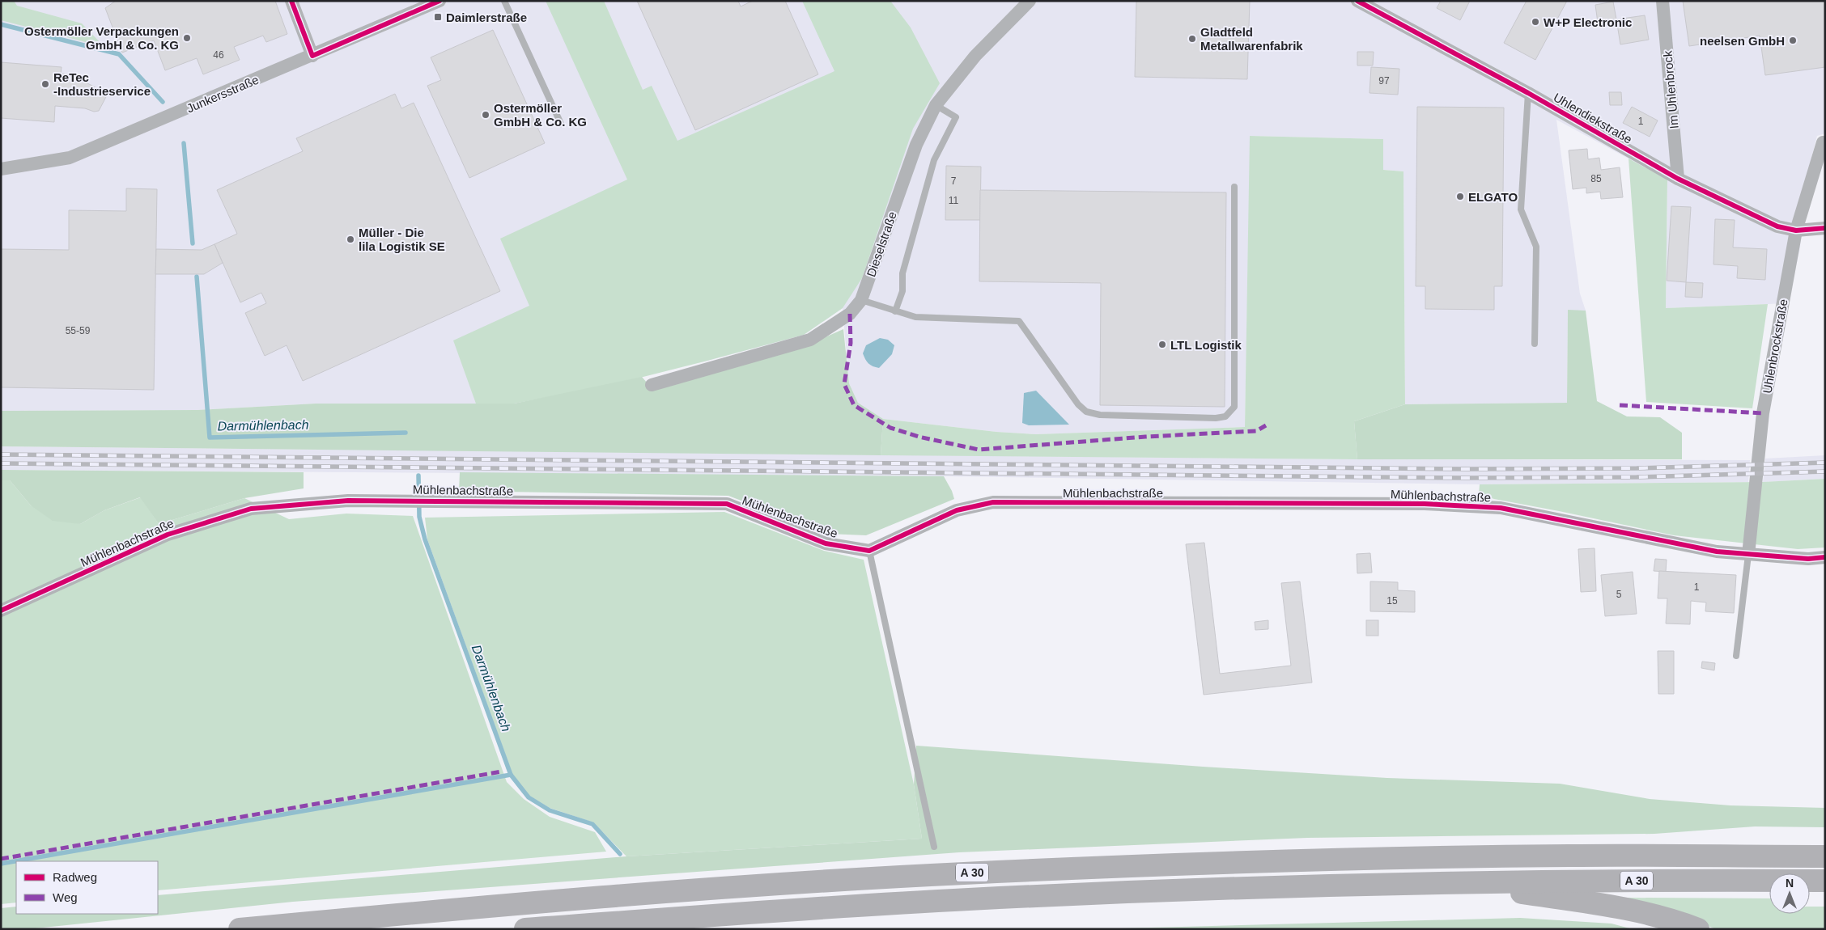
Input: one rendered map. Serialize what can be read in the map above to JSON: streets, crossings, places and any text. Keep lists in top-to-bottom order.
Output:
{
  "streets": {
    "highway": ["A 30"],
    "street": [
      "Im Uhlenbrock",
      "Junkersstraße",
      "Uhlendiekstraße",
      "Dieselstraße",
      "Uhlenbrockstraße",
      "Mühlenbachstraße"
    ]
  },
  "crossings": [
    ["Im Uhlenbrock", "Uhlendiekstraße"],
    ["Uhlendiekstraße", "Uhlenbrockstraße"],
    ["Uhlenbrockstraße", "Mühlenbachstraße"]
  ],
  "water": ["Darmühlenbach"],
  "places": {
    "transit": ["Daimlerstraße"],
    "other": [
      "W+P Electronic",
      "Ostermöller Verpackungen GmbH & Co. KG",
      "Gladtfeld Metallwarenfabrik",
      "neelsen GmbH",
      "ReTec -Industrieservice",
      "Ostermöller GmbH & Co. KG",
      "ELGATO",
      "Müller - Die lila Logistik SE",
      "LTL Logistik"
    ]
  },
  "house_numbers": [
    "46",
    "97",
    "1",
    "85",
    "7",
    "11",
    "55-59",
    "1",
    "5",
    "15"
  ],
  "legend": ["Radweg", "Weg"],
  "north": "top"
}
